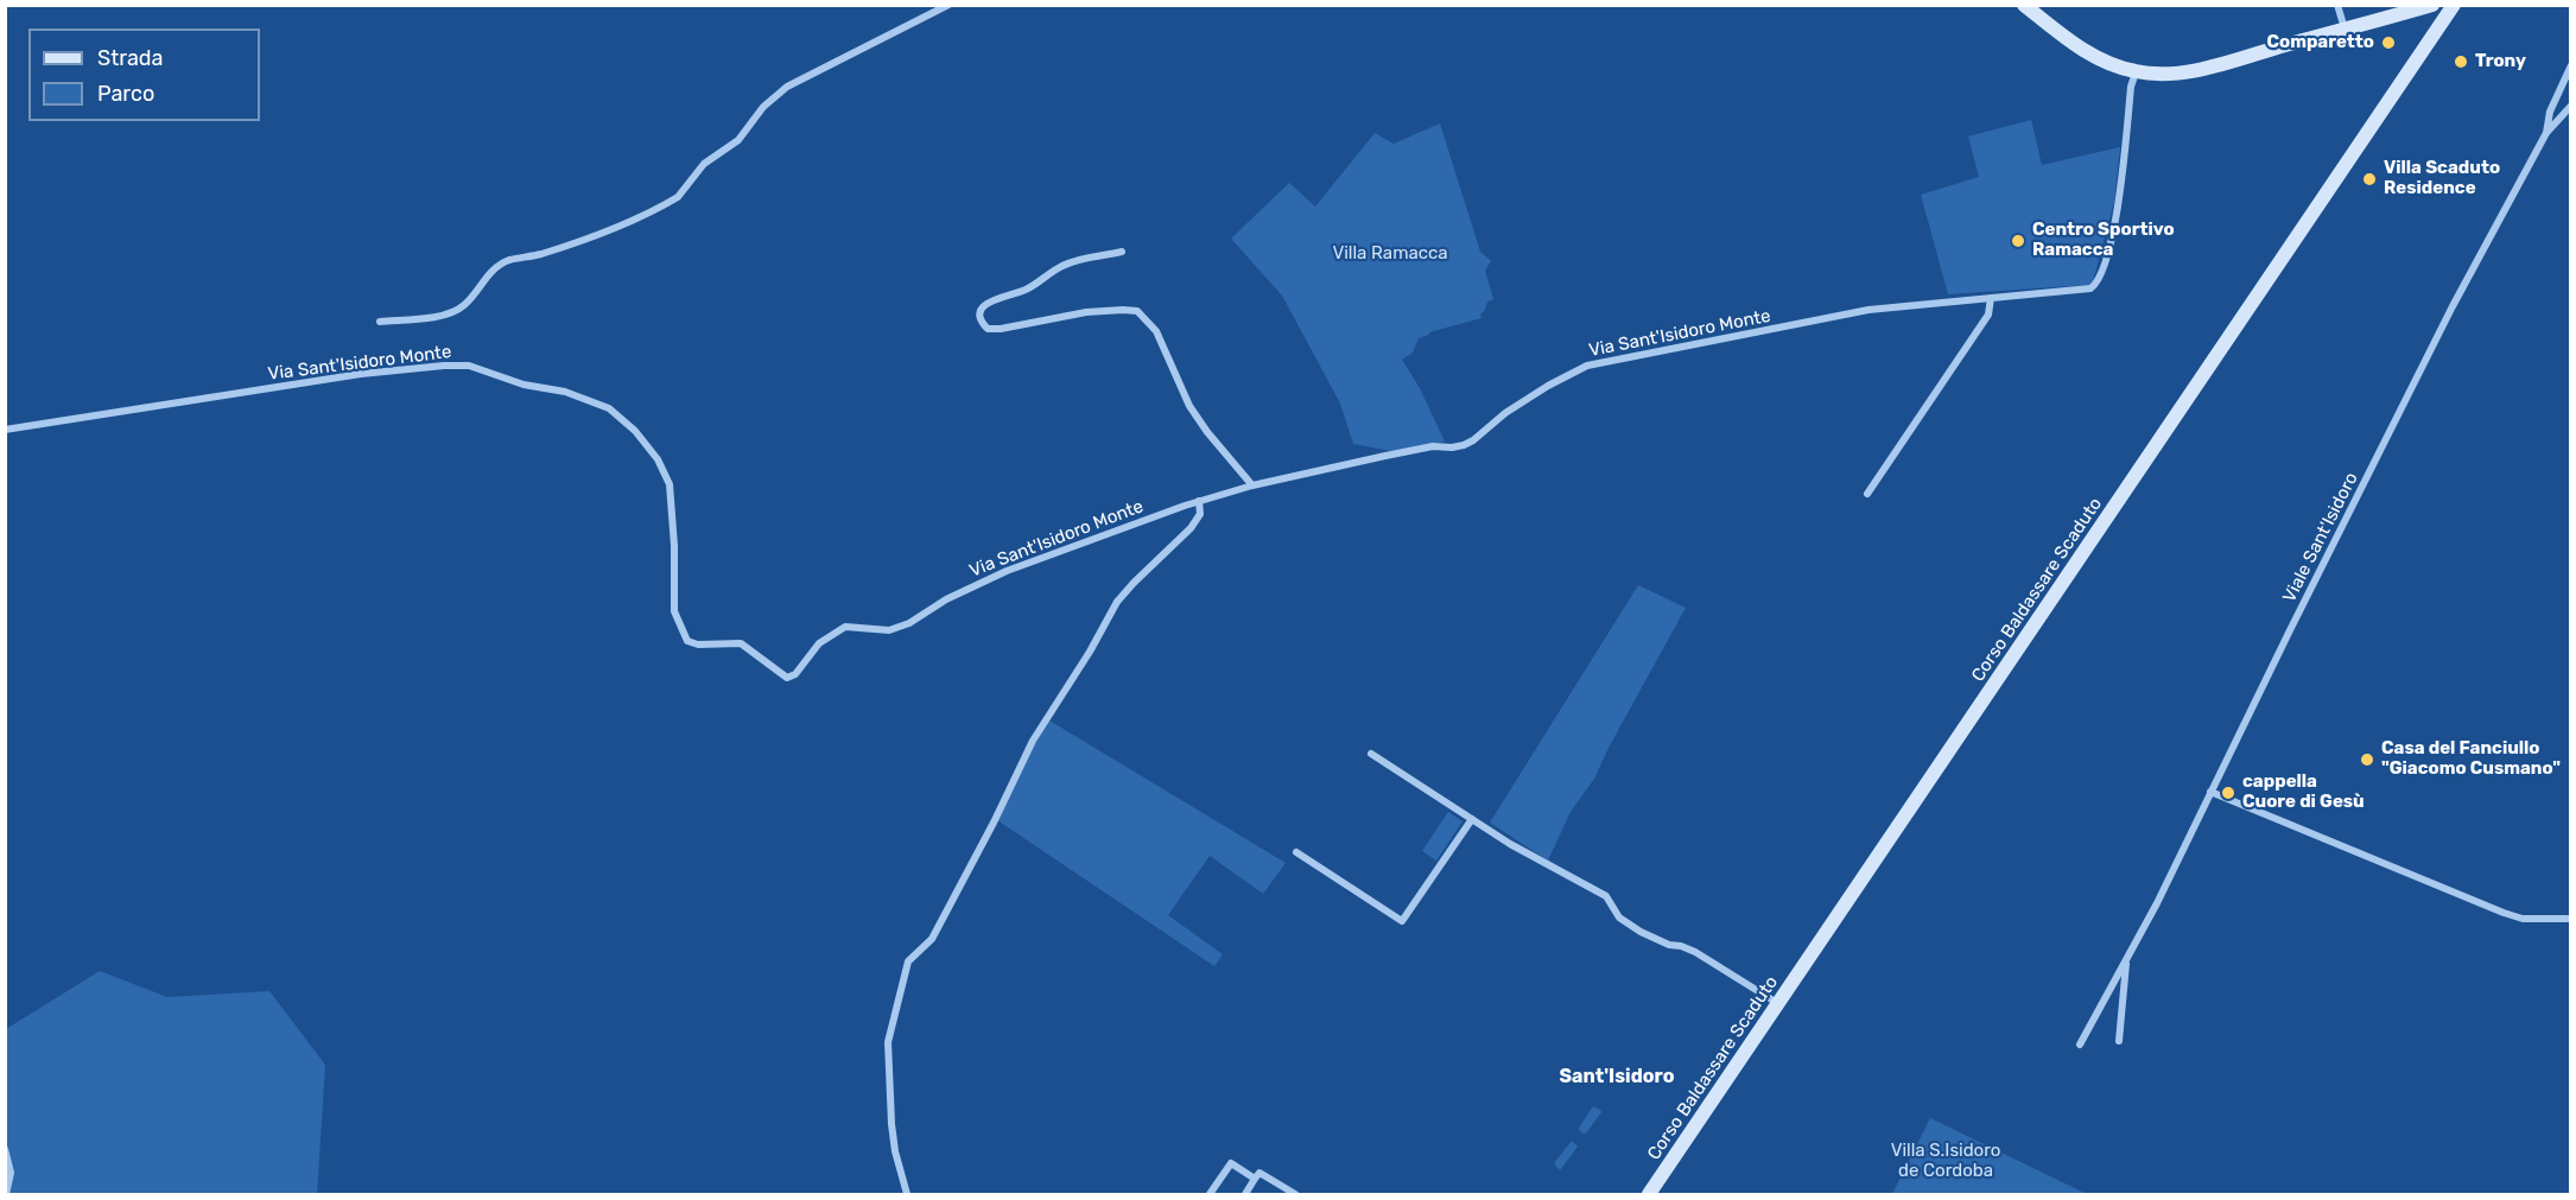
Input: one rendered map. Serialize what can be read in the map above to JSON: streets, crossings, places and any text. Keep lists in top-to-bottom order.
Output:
{
  "streets": {
    "street": ["Via Sant'Isidoro Monte", "Viale Sant'Isidoro", "Corso Baldassare Scaduto"]
  },
  "districts": ["Sant'Isidoro"],
  "parks": ["Villa Ramacca", "Villa S.Isidoro de Cordoba"],
  "places": [
    "Comparetto",
    "Trony",
    "Villa Scaduto Residence",
    "Centro Sportivo Ramacca",
    "Casa del Fanciullo \"Giacomo Cusmano\"",
    "cappella Cuore di Gesù"
  ],
  "legend": ["Strada", "Parco"]
}
